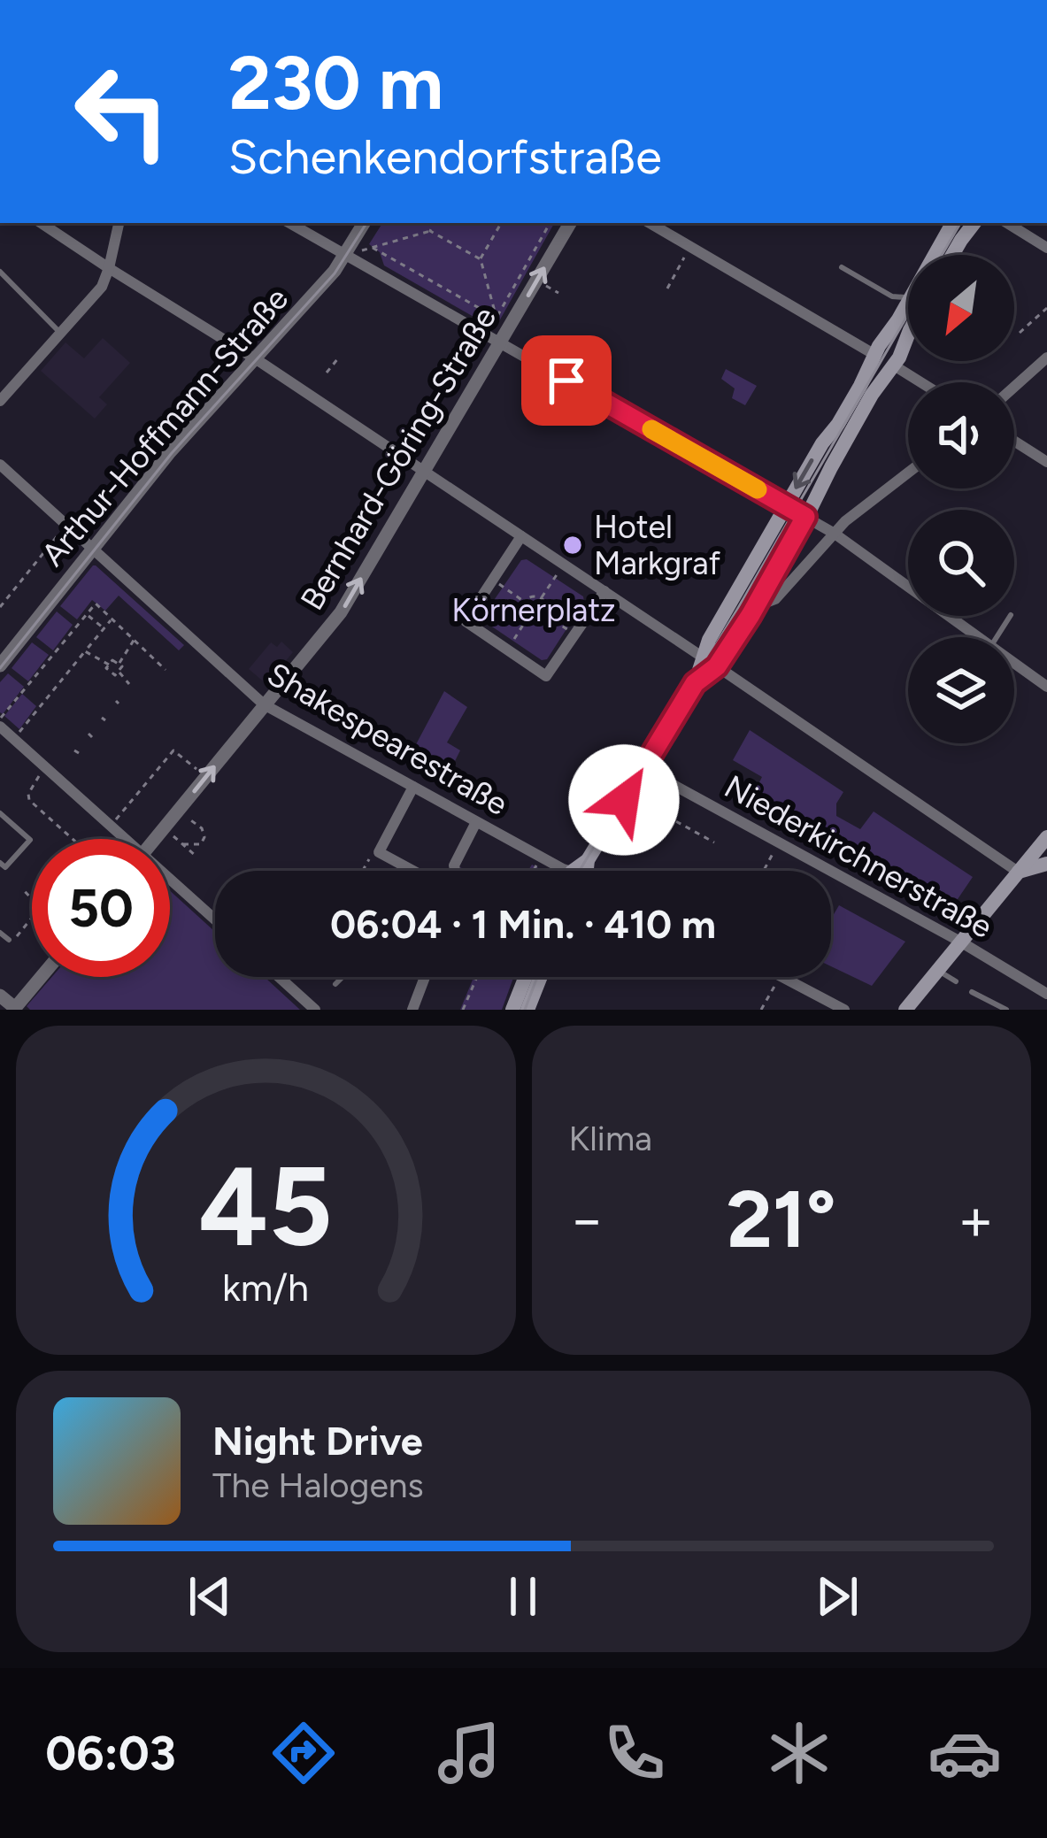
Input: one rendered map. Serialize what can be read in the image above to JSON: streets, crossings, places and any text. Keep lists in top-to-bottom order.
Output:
{
  "streets": {
    "street": [
      "Arthur-Hoffmann-Straße",
      "Bernhard-Göring-Straße",
      "Shakespearestraße",
      "Niederkirchnerstraße"
    ]
  },
  "crossings": [
    ["Arthur-Hoffmann-Straße", "Shakespearestraße"],
    ["Bernhard-Göring-Straße", "Shakespearestraße"]
  ],
  "one_way": ["Bernhard-Göring-Straße"],
  "parks": ["Körnerplatz"],
  "places": ["Hotel Markgraf"],
  "north": "bottom left",
  "page": {
    "turn": ["230 m", "Schenkendorfstraße"],
    "limit": "50",
    "trip": "06:04 · 1 Min. · 410 m",
    "tile": "Klima",
    "heat": ["−", "21°", "+"],
    "song": ["Night Drive", "The Halogens"],
    "tabs": "06:03",
    "gauge": ["45", "km/h"]
  }
}
